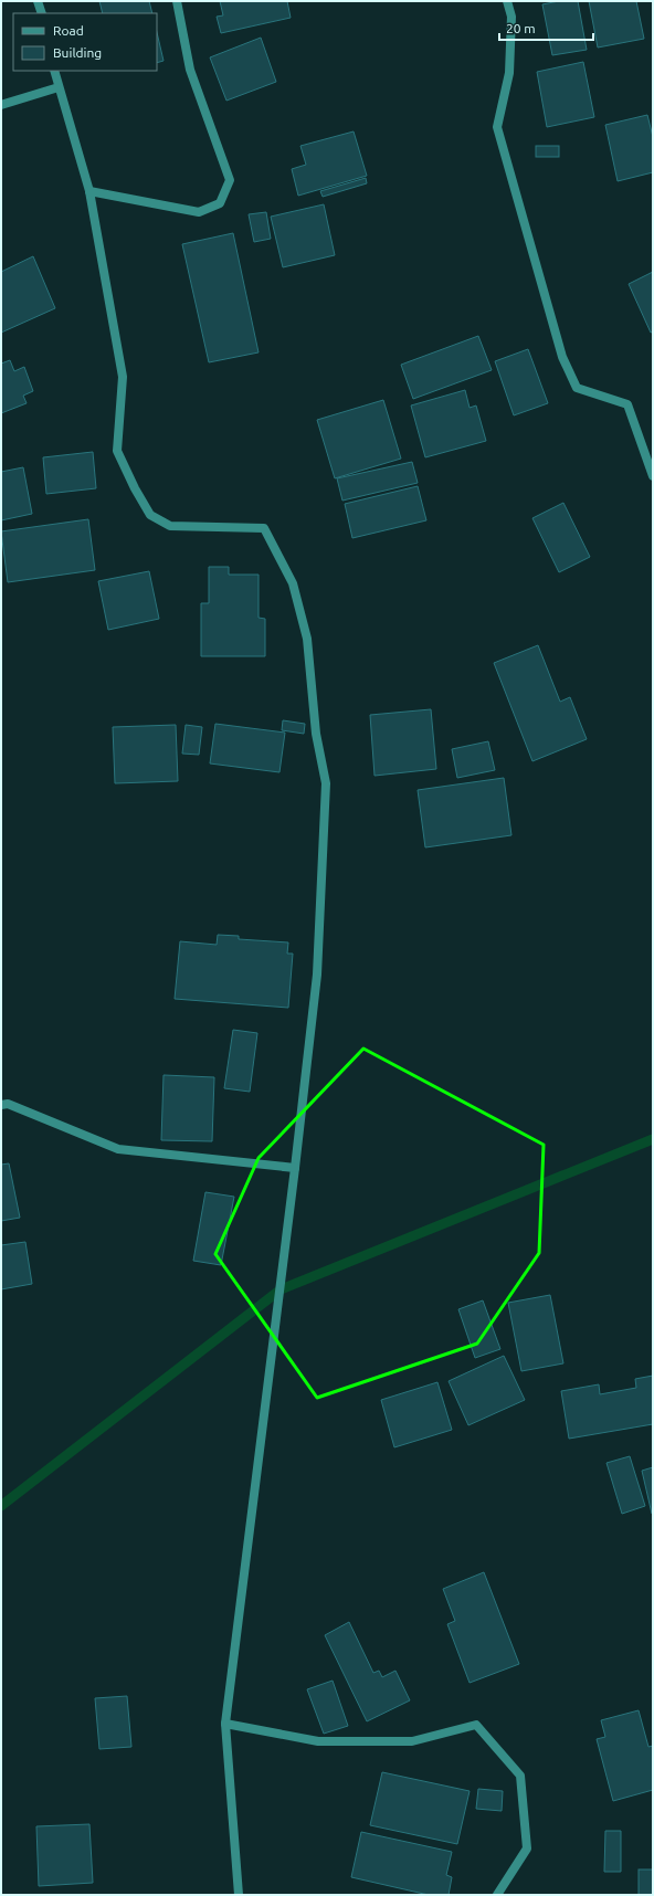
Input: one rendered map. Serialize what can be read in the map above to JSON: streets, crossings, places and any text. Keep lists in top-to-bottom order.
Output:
{
  "legend": ["Road", "Building"],
  "scale_bar": "20 m"
}
